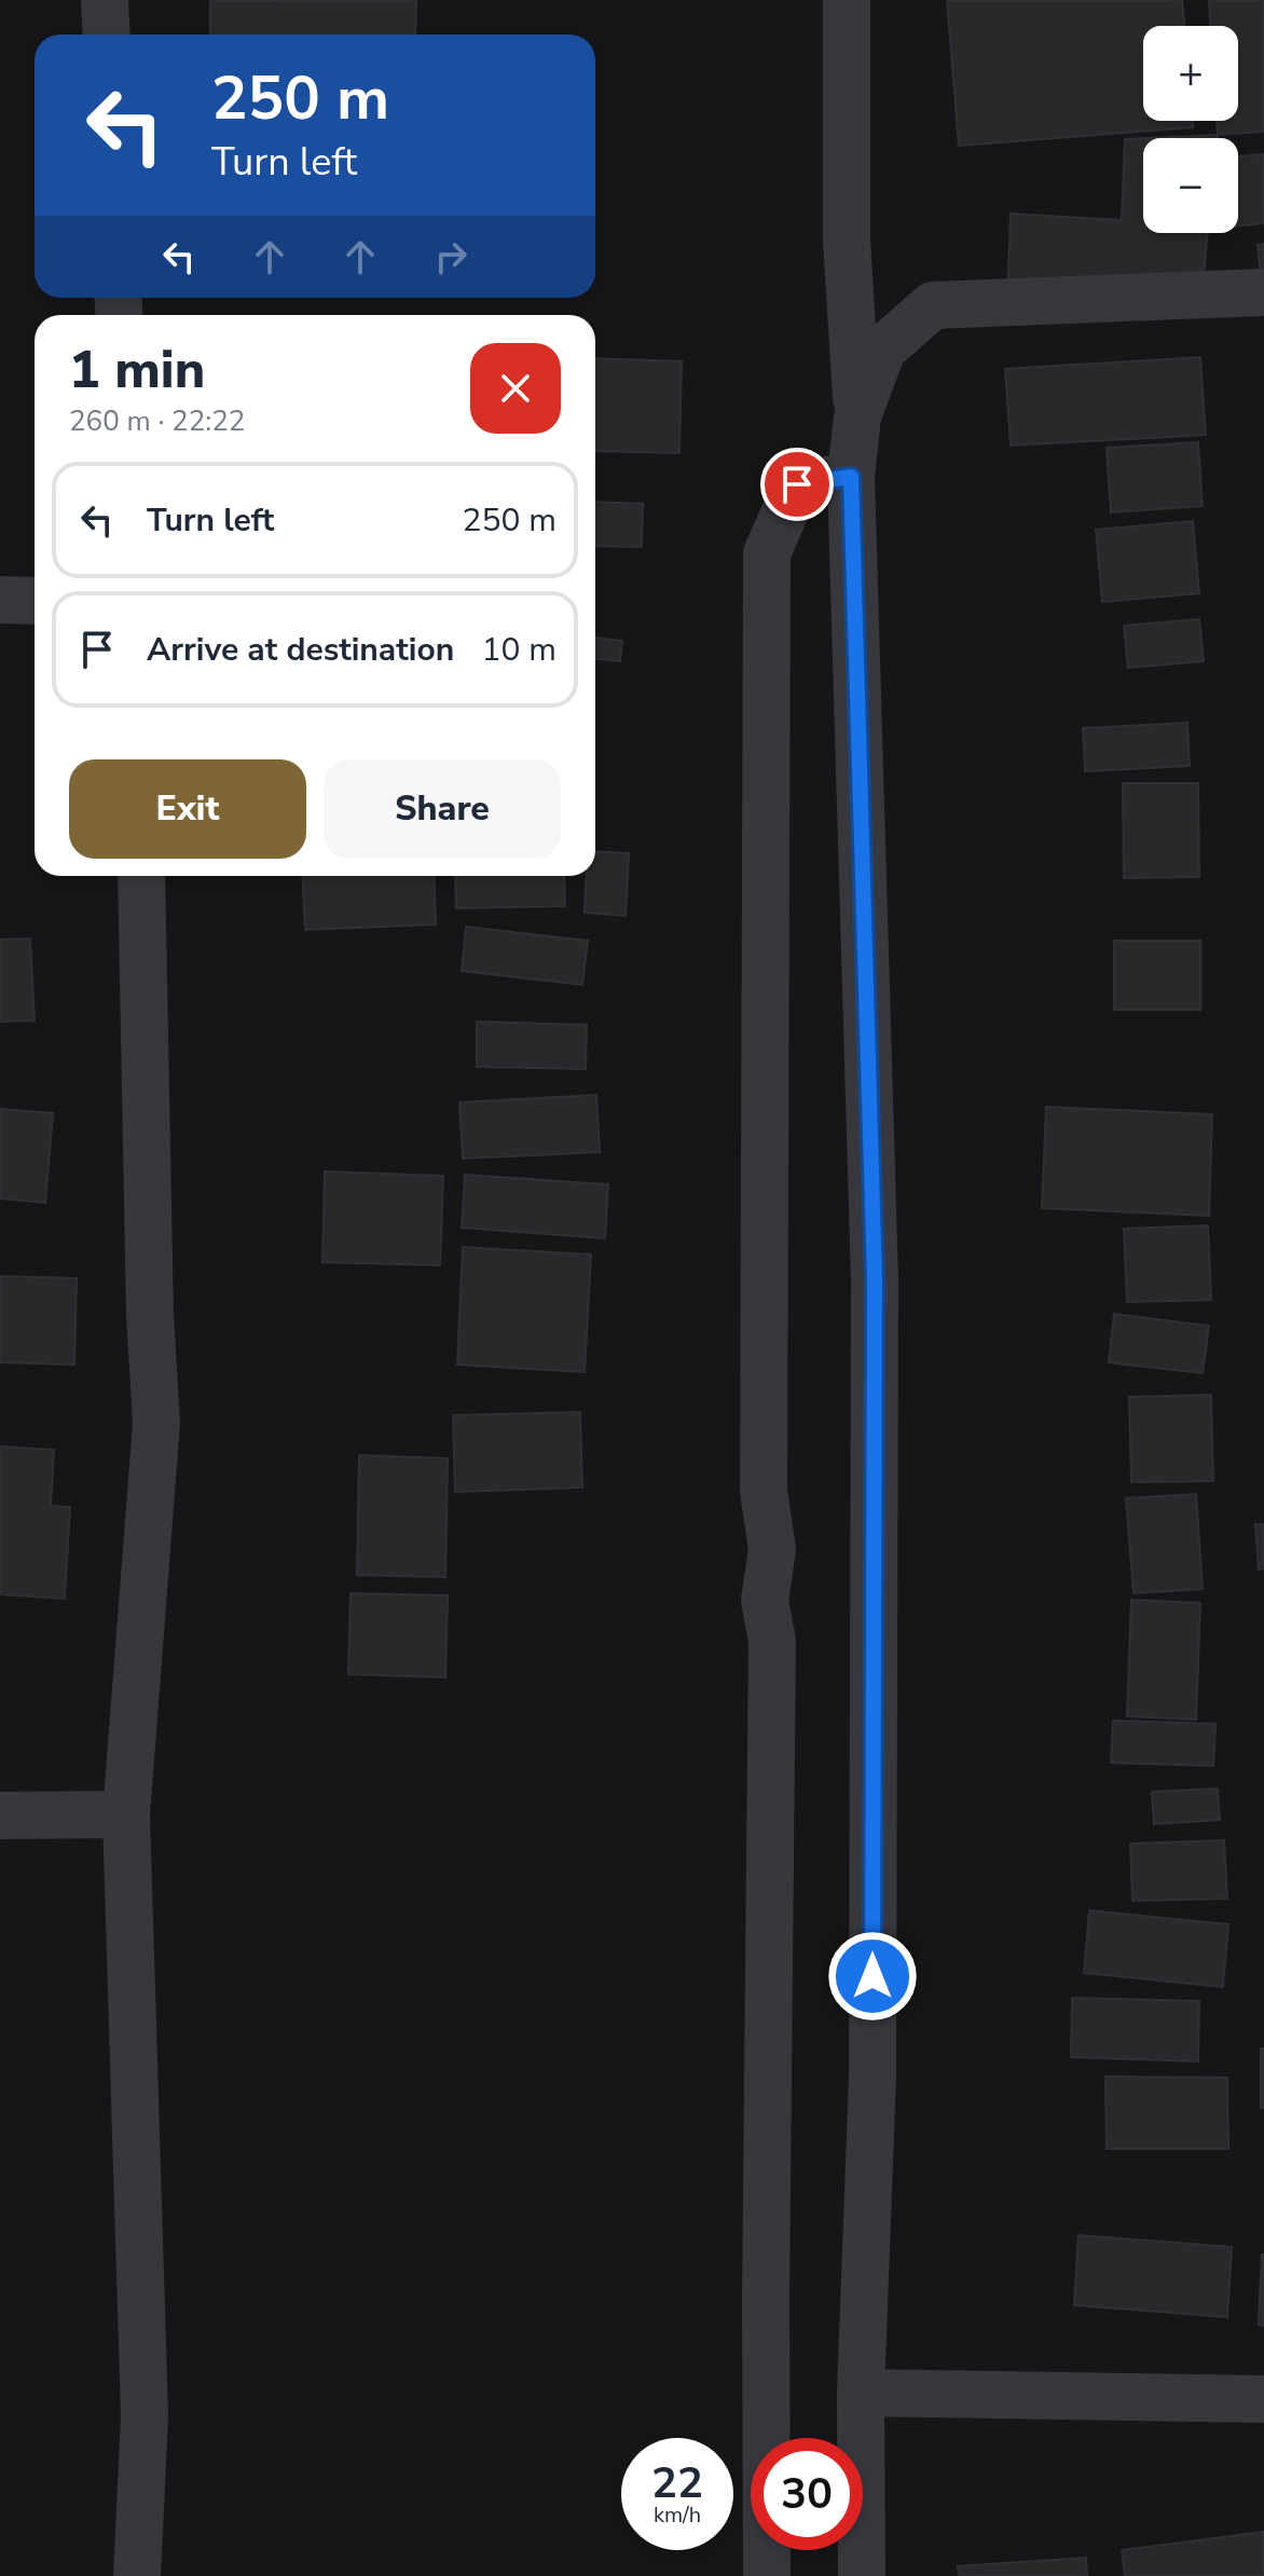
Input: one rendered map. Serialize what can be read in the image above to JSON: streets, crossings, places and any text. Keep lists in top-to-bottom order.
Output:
{
  "page": {
    "map_buttons": ["+", "−"],
    "turn": ["250 m", "Turn left"],
    "heading": ["1 min", "260 m · 22:22"],
    "list": [
      {
        "name": "Turn left",
        "value": "250 m"
      },
      {
        "name": "Arrive at destination",
        "value": "10 m"
      }
    ],
    "buttons": ["Exit", "Share"],
    "speed": "22 km/h",
    "limit": "30"
  }
}
